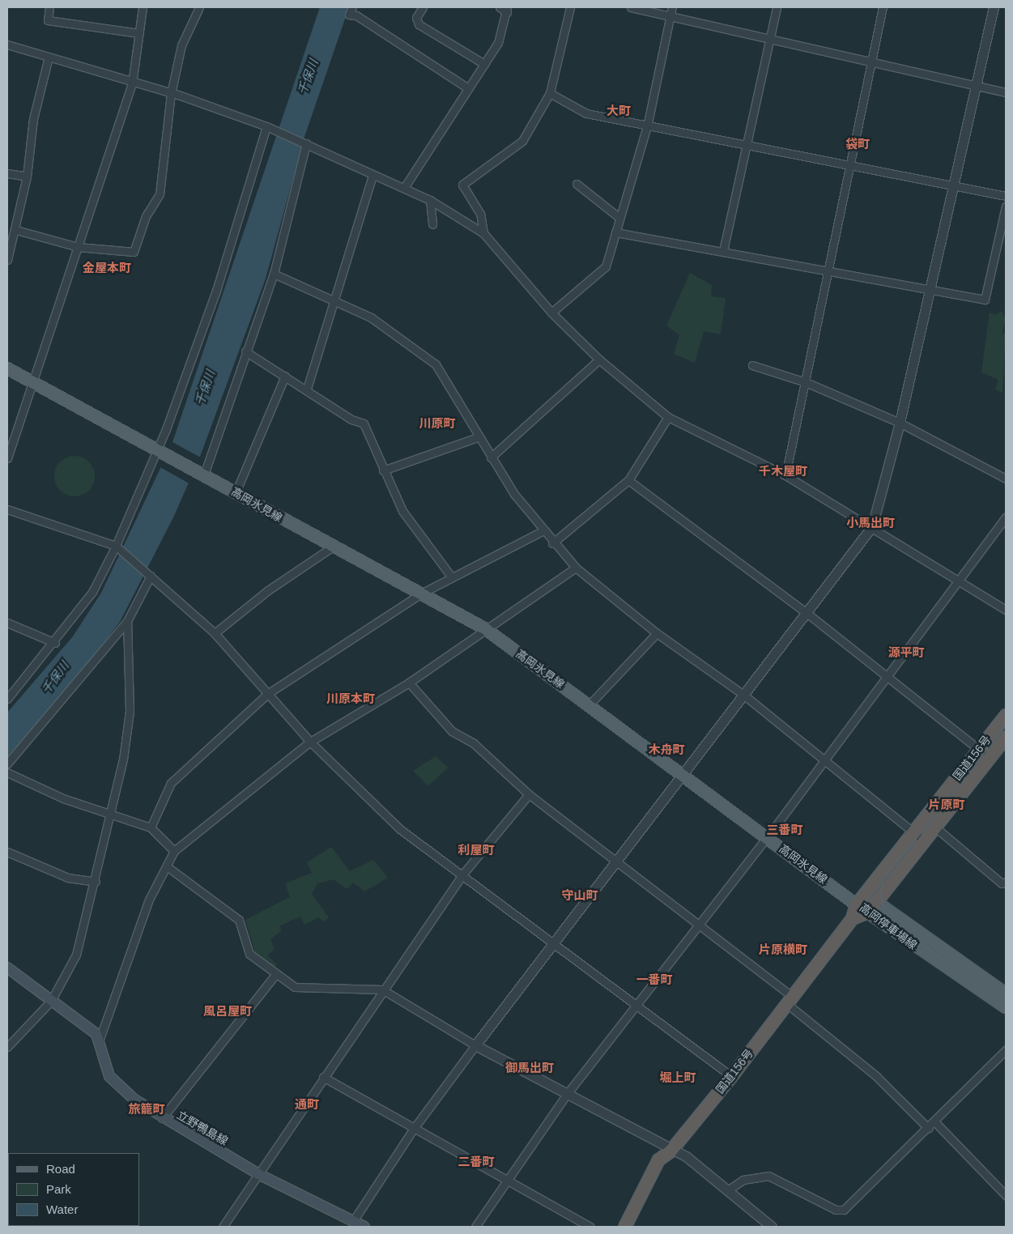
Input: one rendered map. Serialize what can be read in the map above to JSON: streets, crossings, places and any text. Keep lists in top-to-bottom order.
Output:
{
  "streets": {
    "highway": ["国道156号"],
    "main road": ["高岡氷見線", "高岡停車場線", "立野鴨島線"]
  },
  "crossings": [
    ["高岡氷見線", "国道156号"],
    ["高岡氷見線", "高岡停車場線"],
    ["国道156号", "高岡停車場線"]
  ],
  "districts": [
    "大町",
    "袋町",
    "金屋本町",
    "川原町",
    "千木屋町",
    "小馬出町",
    "源平町",
    "川原本町",
    "木舟町",
    "片原町",
    "三番町",
    "利屋町",
    "守山町",
    "片原横町",
    "一番町",
    "風呂屋町",
    "御馬出町",
    "堀上町",
    "通町",
    "旅籠町",
    "二番町"
  ],
  "water": ["千保川"],
  "legend": ["Road", "Park", "Water"]
}
